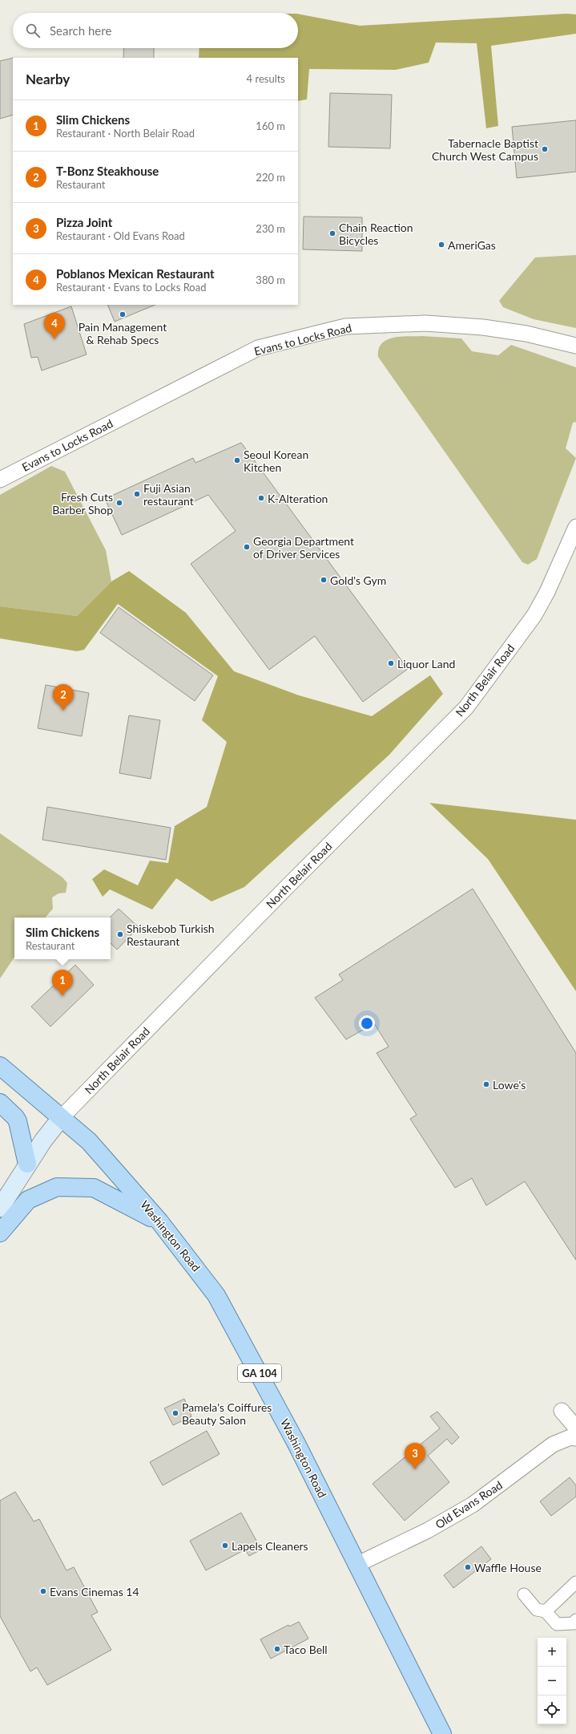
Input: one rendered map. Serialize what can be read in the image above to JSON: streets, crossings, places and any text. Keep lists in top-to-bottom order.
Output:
{
  "streets": {
    "main road": ["North Belair Road", "Washington Road", "GA 104"],
    "street": ["Evans to Locks Road", "Old Evans Road"]
  },
  "crossings": [
    ["North Belair Road", "Washington Road"],
    ["Washington Road", "Old Evans Road"]
  ],
  "places": [
    "Tabernacle Baptist Church West Campus",
    "Chain Reaction Bicycles",
    "AmeriGas",
    "Pain Management & Rehab Specs",
    "Seoul Korean Kitchen",
    "Fuji Asian restaurant",
    "K-Alteration",
    "Fresh Cuts Barber Shop",
    "Georgia Department of Driver Services",
    "Gold's Gym",
    "Liquor Land",
    "Shiskebob Turkish Restaurant",
    "Lowe's",
    "Pamela's Coiffures Beauty Salon",
    "Lapels Cleaners",
    "Waffle House",
    "Evans Cinemas 14",
    "Taco Bell"
  ],
  "page": {
    "search": "Search here",
    "heading": ["Nearby", "4 results"],
    "list": [
      {
        "mark": "1",
        "name": "Slim Chickens",
        "note": "Restaurant · North Belair Road",
        "value": "160 m"
      },
      {
        "mark": "2",
        "name": "T-Bonz Steakhouse",
        "note": "Restaurant",
        "value": "220 m"
      },
      {
        "mark": "3",
        "name": "Pizza Joint",
        "note": "Restaurant · Old Evans Road",
        "value": "230 m"
      },
      {
        "mark": "4",
        "name": "Poblanos Mexican Restaurant",
        "note": "Restaurant · Evans to Locks Road",
        "value": "380 m"
      }
    ],
    "pins": [
      "4",
      "2",
      "1",
      "3"
    ],
    "popup": ["Slim Chickens", "Restaurant"],
    "map_buttons": ["+", "−"]
  }
}
